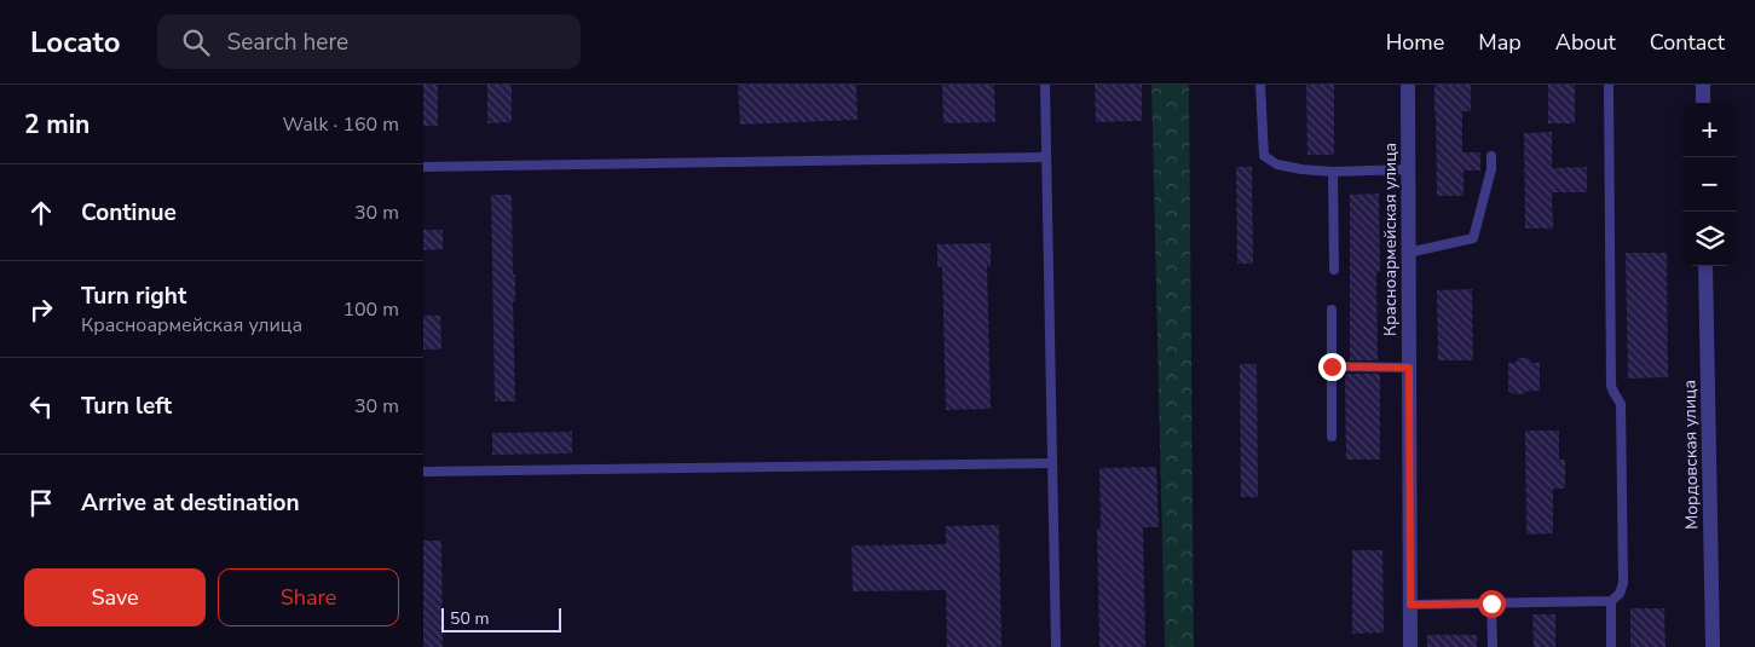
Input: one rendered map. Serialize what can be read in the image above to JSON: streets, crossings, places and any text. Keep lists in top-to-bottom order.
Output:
{
  "streets": {
    "street": ["Красноармейская улица", "Мордовская улица"]
  },
  "scale_bar": "50 m",
  "page": {
    "header": "Locato",
    "search": "Search here",
    "nav": [
      "Home",
      "Map",
      "About",
      "Contact"
    ],
    "heading": ["2 min", "Walk · 160 m"],
    "map_buttons": ["+", "−"],
    "list": [
      ["Continue", "30 m"],
      ["Turn right", "Красноармейская улица", "100 m"],
      ["Turn left", "30 m"],
      "Arrive at destination"
    ],
    "buttons": ["Save", "Share"],
    "scale": "50 m"
  }
}
